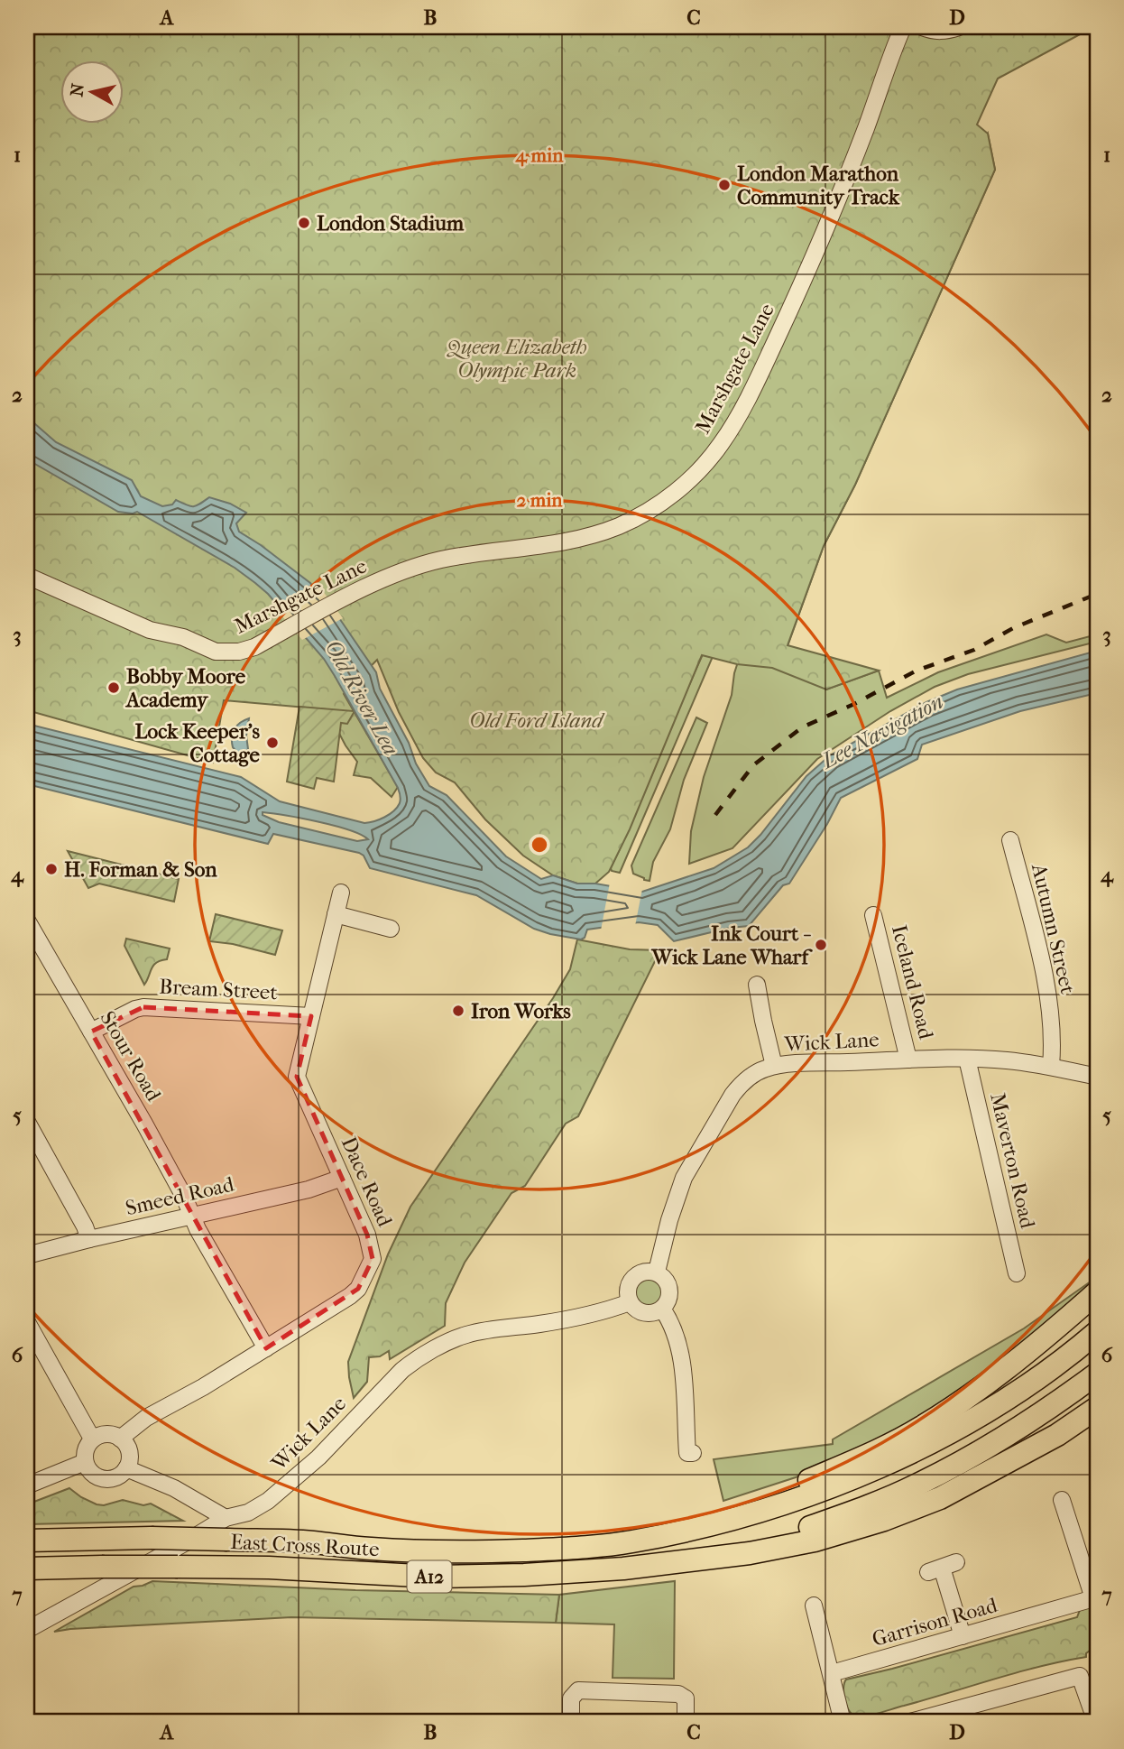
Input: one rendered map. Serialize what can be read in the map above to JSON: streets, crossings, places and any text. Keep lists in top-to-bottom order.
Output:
{
  "streets": {
    "highway": ["East Cross Route", "A12"],
    "street": [
      "Marshgate Lane",
      "Autumn Street",
      "Iceland Road",
      "Bream Street",
      "Wick Lane",
      "Stour Road",
      "Maverton Road",
      "Dace Road",
      "Smeed Road",
      "Garrison Road"
    ]
  },
  "crossings": [
    ["Autumn Street", "Wick Lane"],
    ["Iceland Road", "Wick Lane"],
    ["Bream Street", "Stour Road"],
    ["Bream Street", "Dace Road"],
    ["Wick Lane", "Maverton Road"],
    ["Wick Lane", "East Cross Route"],
    ["Stour Road", "Dace Road"],
    ["Stour Road", "Smeed Road"],
    ["Dace Road", "Smeed Road"],
    ["East Cross Route", "A12"]
  ],
  "water": ["Old River Lea", "Lee Navigation"],
  "parks": ["Queen Elizabeth Olympic Park", "Old Ford Island"],
  "places": [
    "London Marathon Community Track",
    "London Stadium",
    "Bobby Moore Academy",
    "Lock Keeper's Cottage",
    "H. Forman & Son",
    "Ink Court - Wick Lane Wharf",
    "Iron Works"
  ],
  "north": "left",
  "grid": {
    "columns": [
      "A",
      "B",
      "C",
      "D"
    ],
    "rows": [
      "1",
      "2",
      "3",
      "4",
      "5",
      "6",
      "7"
    ]
  },
  "rings": ["4 min", "2 min"]
}
